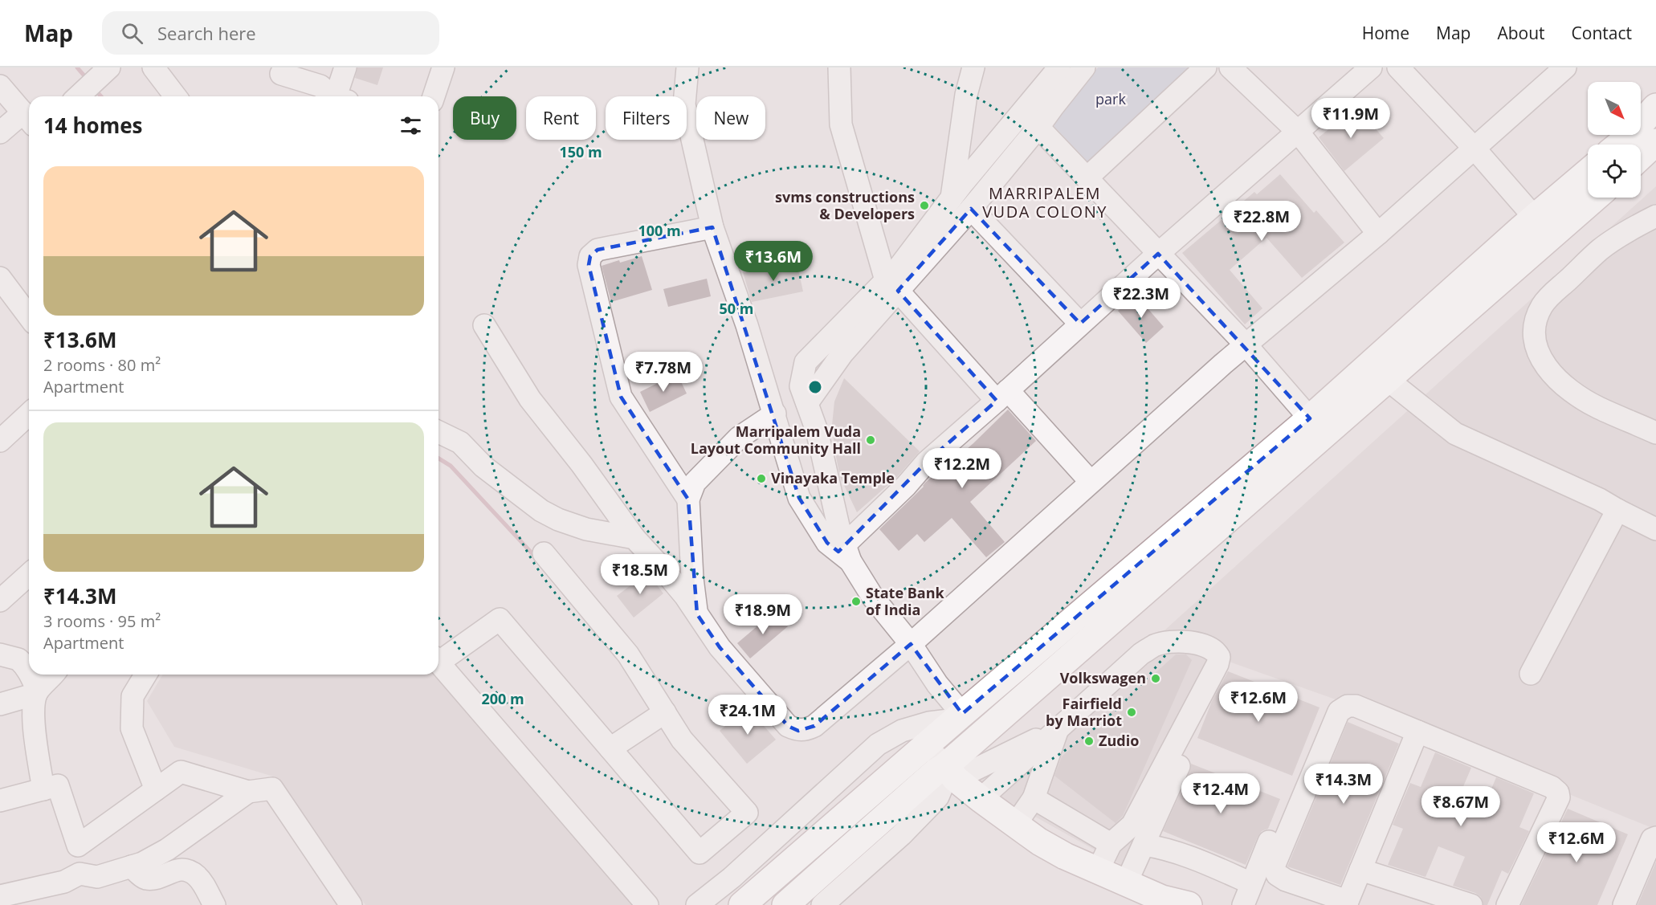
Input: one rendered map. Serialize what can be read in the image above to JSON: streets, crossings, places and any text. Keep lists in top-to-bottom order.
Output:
{
  "districts": ["MARRIPALEM VUDA COLONY"],
  "parks": ["park"],
  "places": [
    "svms constructions & Developers",
    "Marripalem Vuda Layout Community Hall",
    "Vinayaka Temple",
    "State Bank of India",
    "Volkswagen",
    "Fairfield by Marriot",
    "Zudio"
  ],
  "north": "bottom right",
  "page": {
    "header": "Map",
    "search": "Search here",
    "nav": [
      "Home",
      "Map",
      "About",
      "Contact"
    ],
    "chip": [
      "Buy",
      "Rent",
      "Filters",
      "New"
    ],
    "heading": "14 homes",
    "price": [
      "₹11.9M",
      "₹22.8M",
      "₹13.6M",
      "₹22.3M",
      "₹7.78M",
      "₹12.2M",
      "₹18.5M",
      "₹18.9M",
      "₹12.6M",
      "₹24.1M",
      "₹14.3M",
      "₹12.4M",
      "₹8.67M",
      "₹12.6M"
    ],
    "list": [
      {
        "name": "₹13.6M",
        "note": "2 rooms · 80 m² · Apartment"
      },
      {
        "name": "₹14.3M",
        "note": "3 rooms · 95 m² · Apartment"
      }
    ]
  },
  "rings": [
    "150 m",
    "100 m",
    "50 m",
    "200 m"
  ]
}
